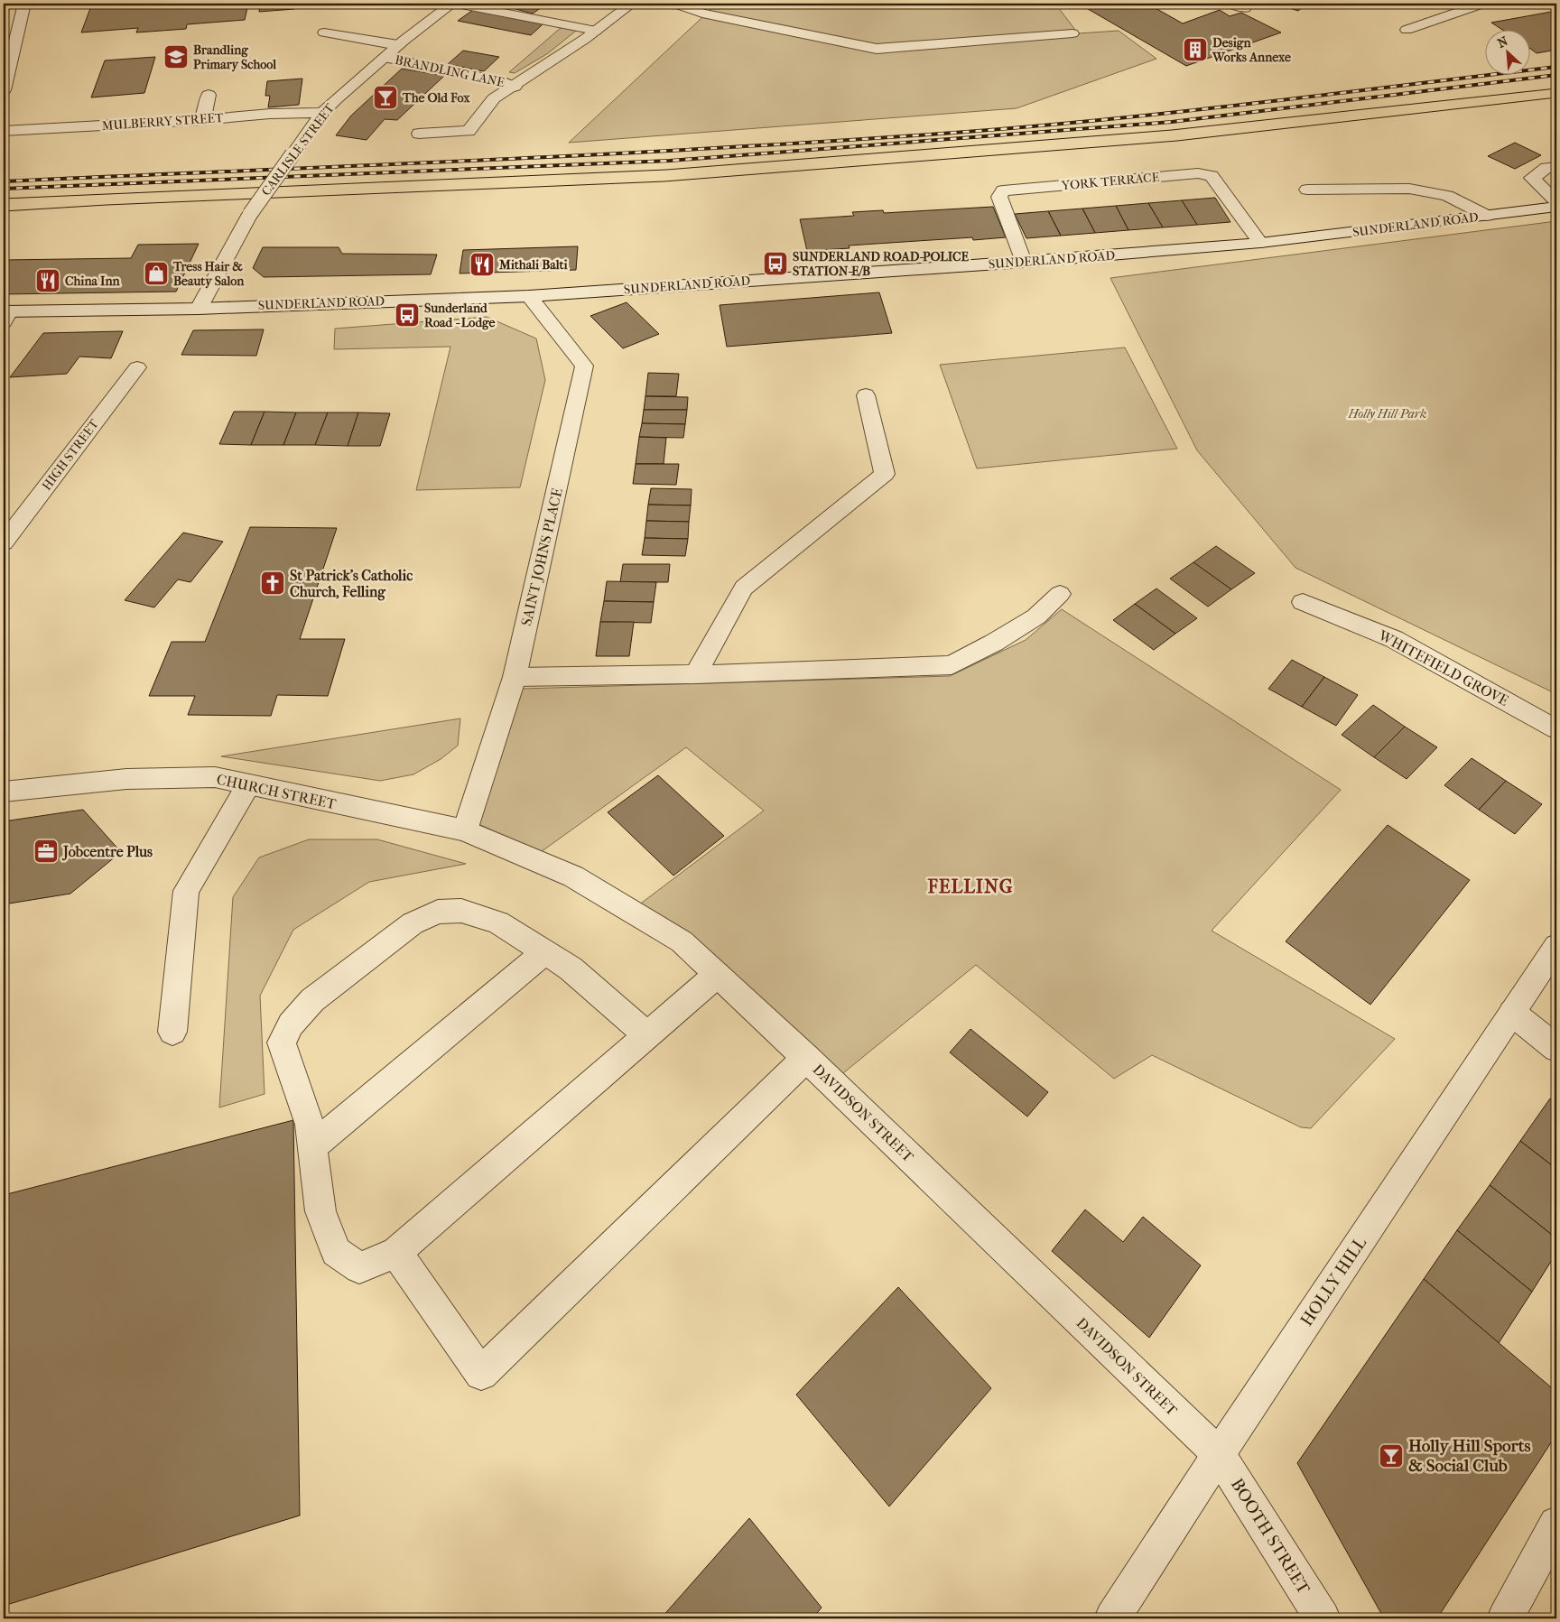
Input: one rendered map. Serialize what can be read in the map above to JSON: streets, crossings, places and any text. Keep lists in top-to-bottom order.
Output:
{
  "streets": {
    "street": [
      "BRANDLING LANE",
      "MULBERRY STREET",
      "CARLISLE STREET",
      "YORK TERRACE",
      "SUNDERLAND ROAD",
      "HIGH STREET",
      "SAINT JOHNS PLACE",
      "WHITEFIELD GROVE",
      "CHURCH STREET",
      "DAVIDSON STREET",
      "HOLLY HILL",
      "BOOTH STREET"
    ]
  },
  "crossings": [
    ["BRANDLING LANE", "CARLISLE STREET"],
    ["MULBERRY STREET", "CARLISLE STREET"],
    ["CARLISLE STREET", "SUNDERLAND ROAD"],
    ["YORK TERRACE", "SUNDERLAND ROAD"],
    ["SUNDERLAND ROAD", "SAINT JOHNS PLACE"],
    ["SAINT JOHNS PLACE", "CHURCH STREET"],
    ["SAINT JOHNS PLACE", "DAVIDSON STREET"],
    ["CHURCH STREET", "DAVIDSON STREET"],
    ["DAVIDSON STREET", "HOLLY HILL"],
    ["DAVIDSON STREET", "BOOTH STREET"],
    ["HOLLY HILL", "BOOTH STREET"]
  ],
  "districts": ["FELLING"],
  "parks": ["Holly Hill Park"],
  "places": {
    "building": ["Design Works Annexe"],
    "school or university": ["Brandling Primary School"],
    "bar": ["The Old Fox", "Holly Hill Sports & Social Club"],
    "bus stop": ["SUNDERLAND ROAD-POLICE STATION-E/B", "Sunderland Road - Lodge"],
    "restaurant": ["Mithali Balti", "China Inn"],
    "shop": ["Tress Hair & Beauty Salon"],
    "church": ["St Patrick's Catholic Church, Felling"],
    "office": ["Jobcentre Plus"]
  },
  "north": "top left"
}
